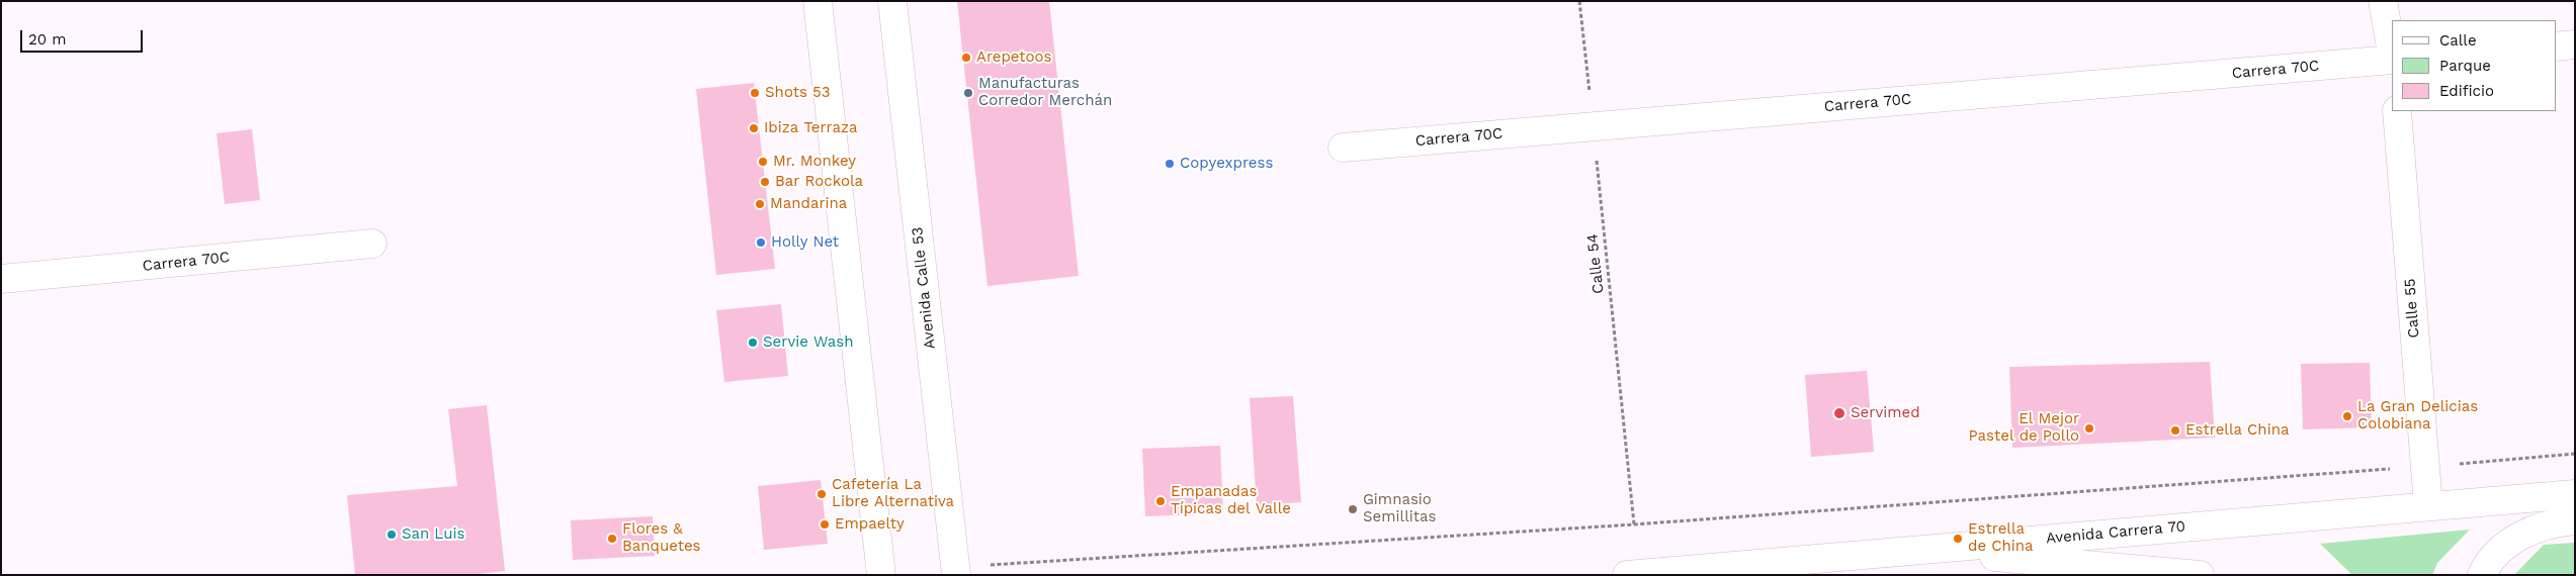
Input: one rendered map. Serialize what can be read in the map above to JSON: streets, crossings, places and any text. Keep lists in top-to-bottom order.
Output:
{
  "streets": {
    "main road": [
      "Carrera 70C",
      "Avenida Calle 53",
      "Calle 55",
      "Avenida Carrera 70"
    ],
    "path": ["Calle 54"]
  },
  "crossings": [
    ["Carrera 70C", "Calle 54"],
    ["Calle 55", "Avenida Carrera 70"]
  ],
  "places": [
    "Arepetoos",
    "Shots 53",
    "Manufacturas Corredor Merchán",
    "Ibiza Terraza",
    "Mr. Monkey",
    "Copyexpress",
    "Bar Rockola",
    "Mandarina",
    "Holly Net",
    "Servie Wash",
    "Servimed",
    "La Gran Delicias Colobiana",
    "El Mejor Pastel de Pollo",
    "Estrella China",
    "Cafetería La Libre Alternativa",
    "Empanadas Típicas del Valle",
    "Gimnasio Semillitas",
    "Empaelty",
    "San Luis",
    "Flores & Banquetes",
    "Estrella de China"
  ],
  "legend": ["Calle", "Parque", "Edificio"],
  "scale_bar": "20 m"
}
